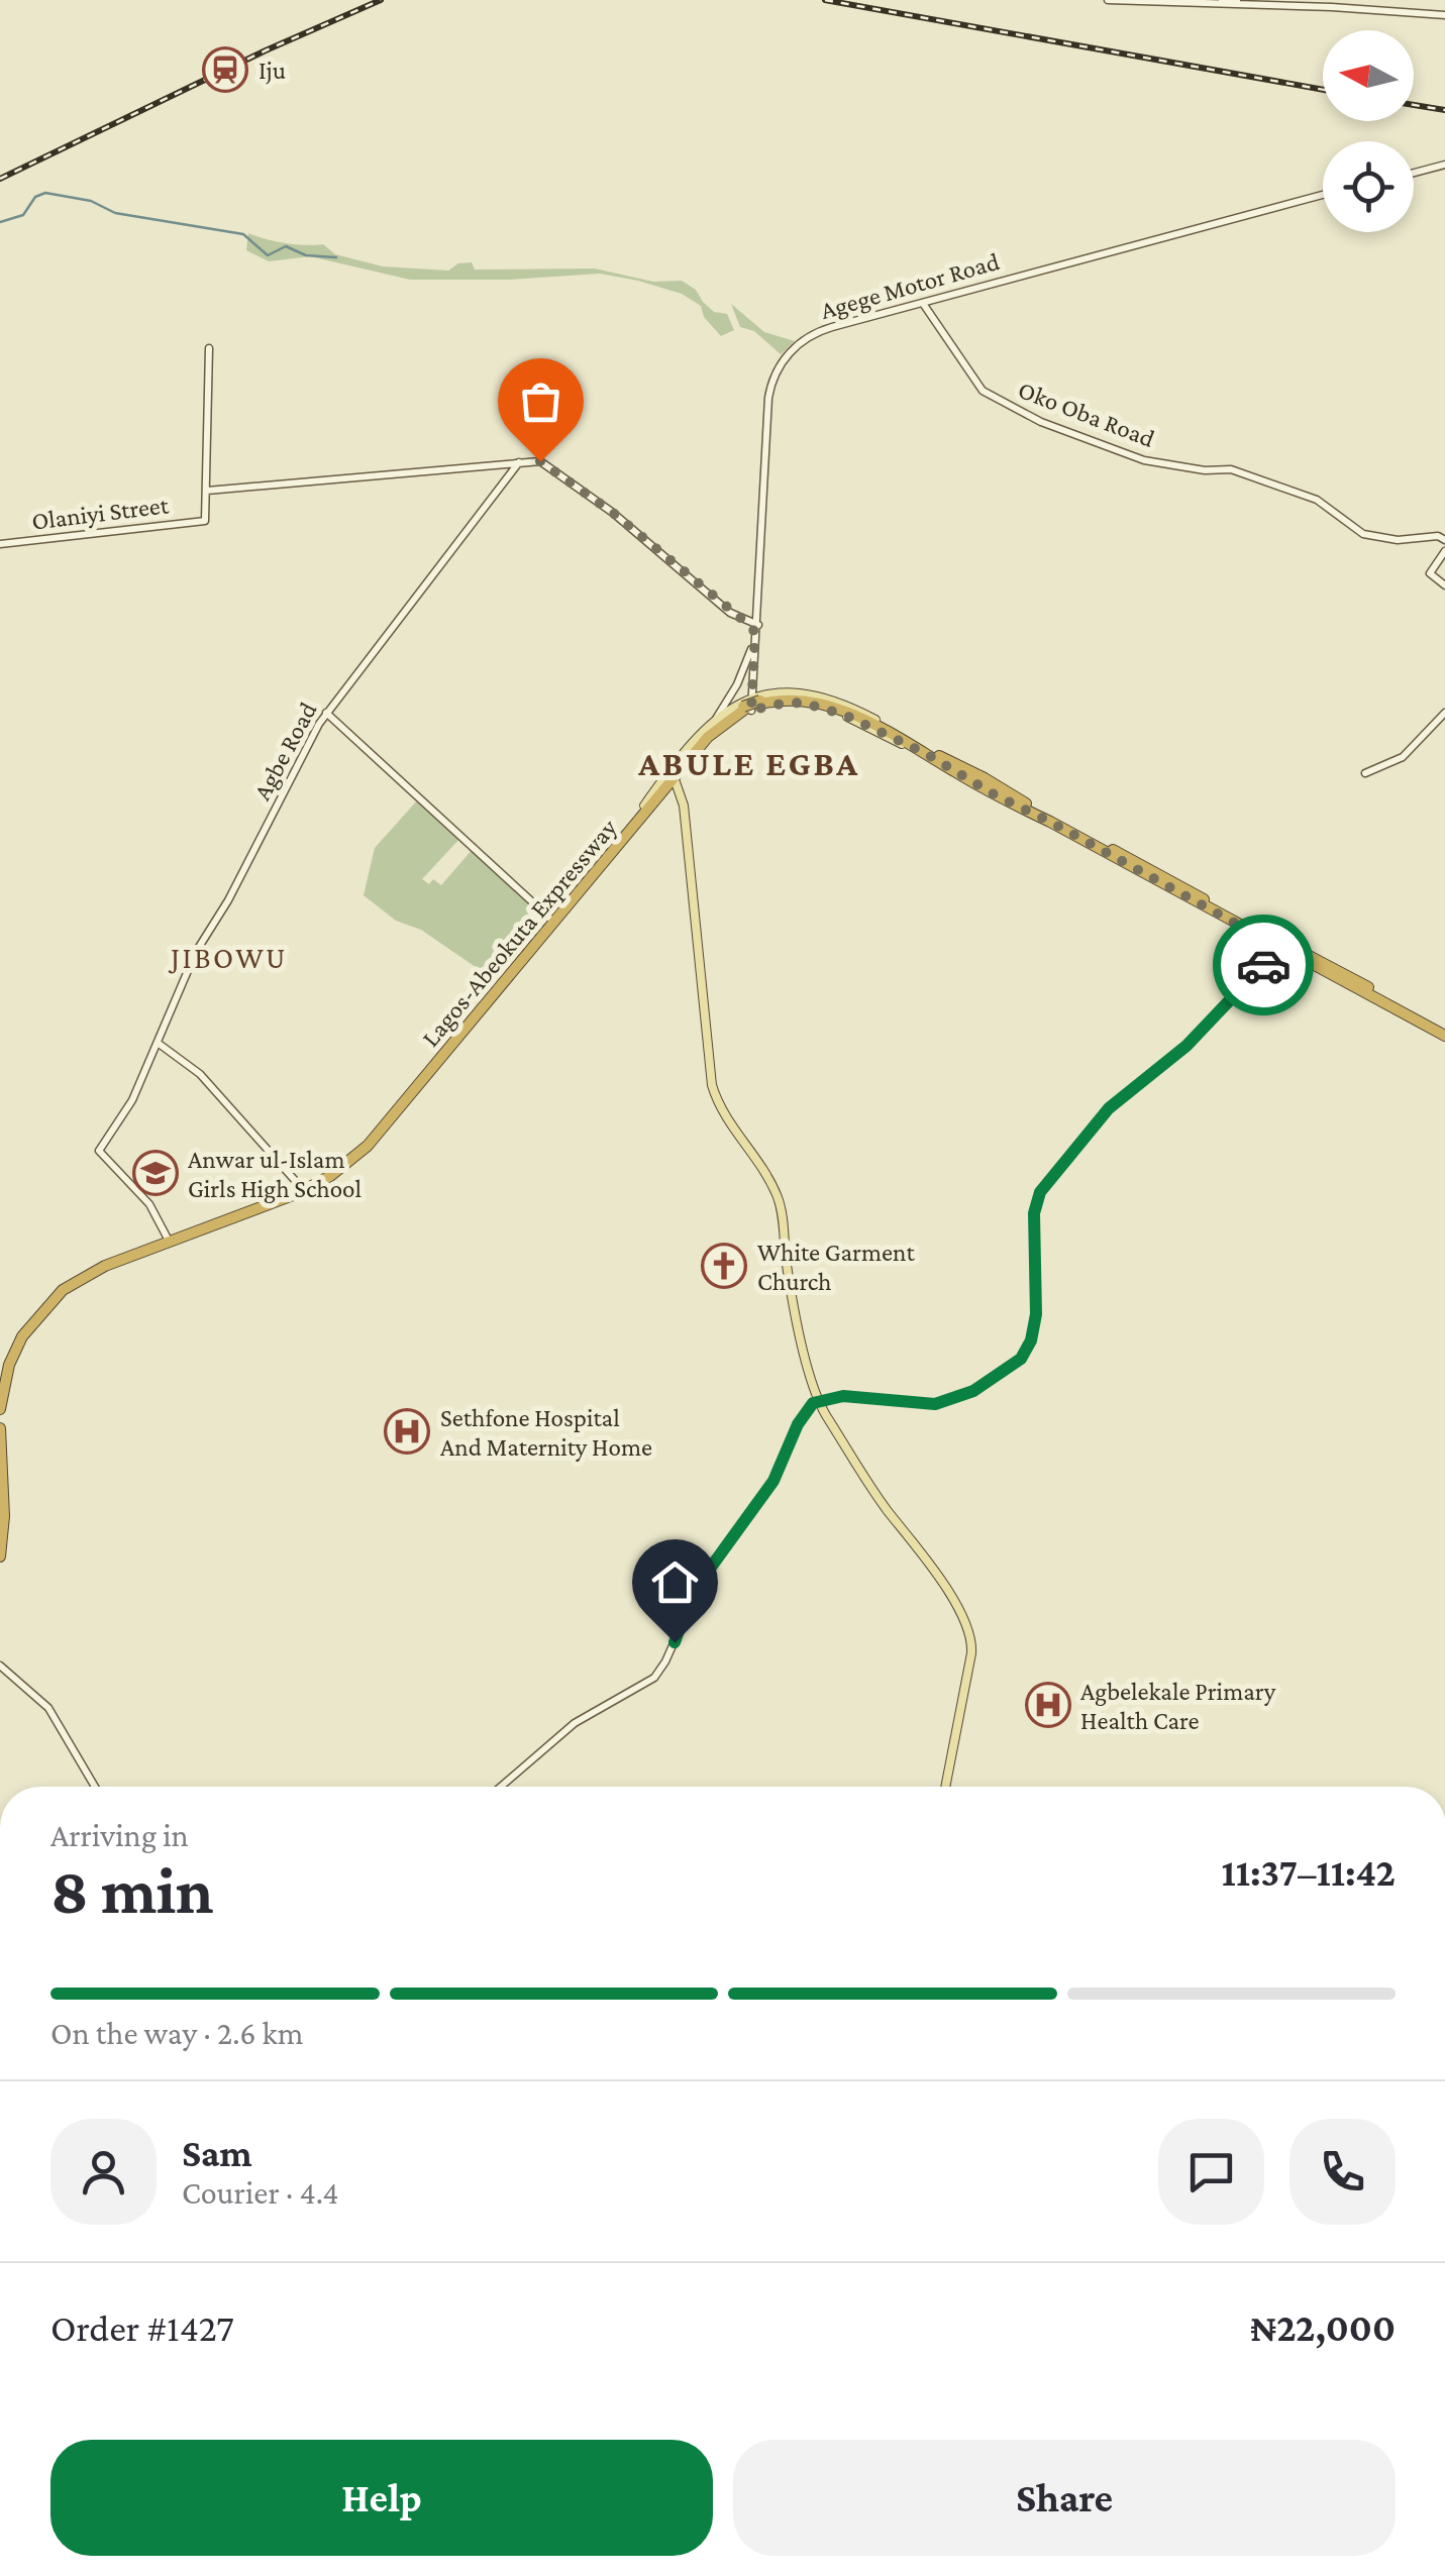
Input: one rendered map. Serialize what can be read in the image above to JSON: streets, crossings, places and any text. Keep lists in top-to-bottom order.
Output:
{
  "streets": {
    "highway": ["Lagos-Abeokuta Expressway"],
    "main road": [
      "Agege Motor Road",
      "Oko Oba Road",
      "Olaniyi Street",
      "Agbe Road"
    ]
  },
  "crossings": [
    ["Agege Motor Road", "Oko Oba Road"],
    ["Agbe Road", "Lagos-Abeokuta Expressway"]
  ],
  "districts": ["ABULE EGBA", "JIBOWU"],
  "places": {
    "station": ["Iju"],
    "school or university": ["Anwar ul-Islam Girls High School"],
    "church": ["White Garment Church"],
    "hospital": ["Sethfone Hospital And Maternity Home", "Agbelekale Primary Health Care"]
  },
  "north": "left",
  "page": {
    "heading": ["8 min", "Arriving in", "11:37–11:42"],
    "panel": [
      "Sam",
      "Courier · 4.4",
      "Order #1427",
      "₦22,000"
    ],
    "bar": "On the way · 2.6 km",
    "buttons": ["Help", "Share"]
  }
}
